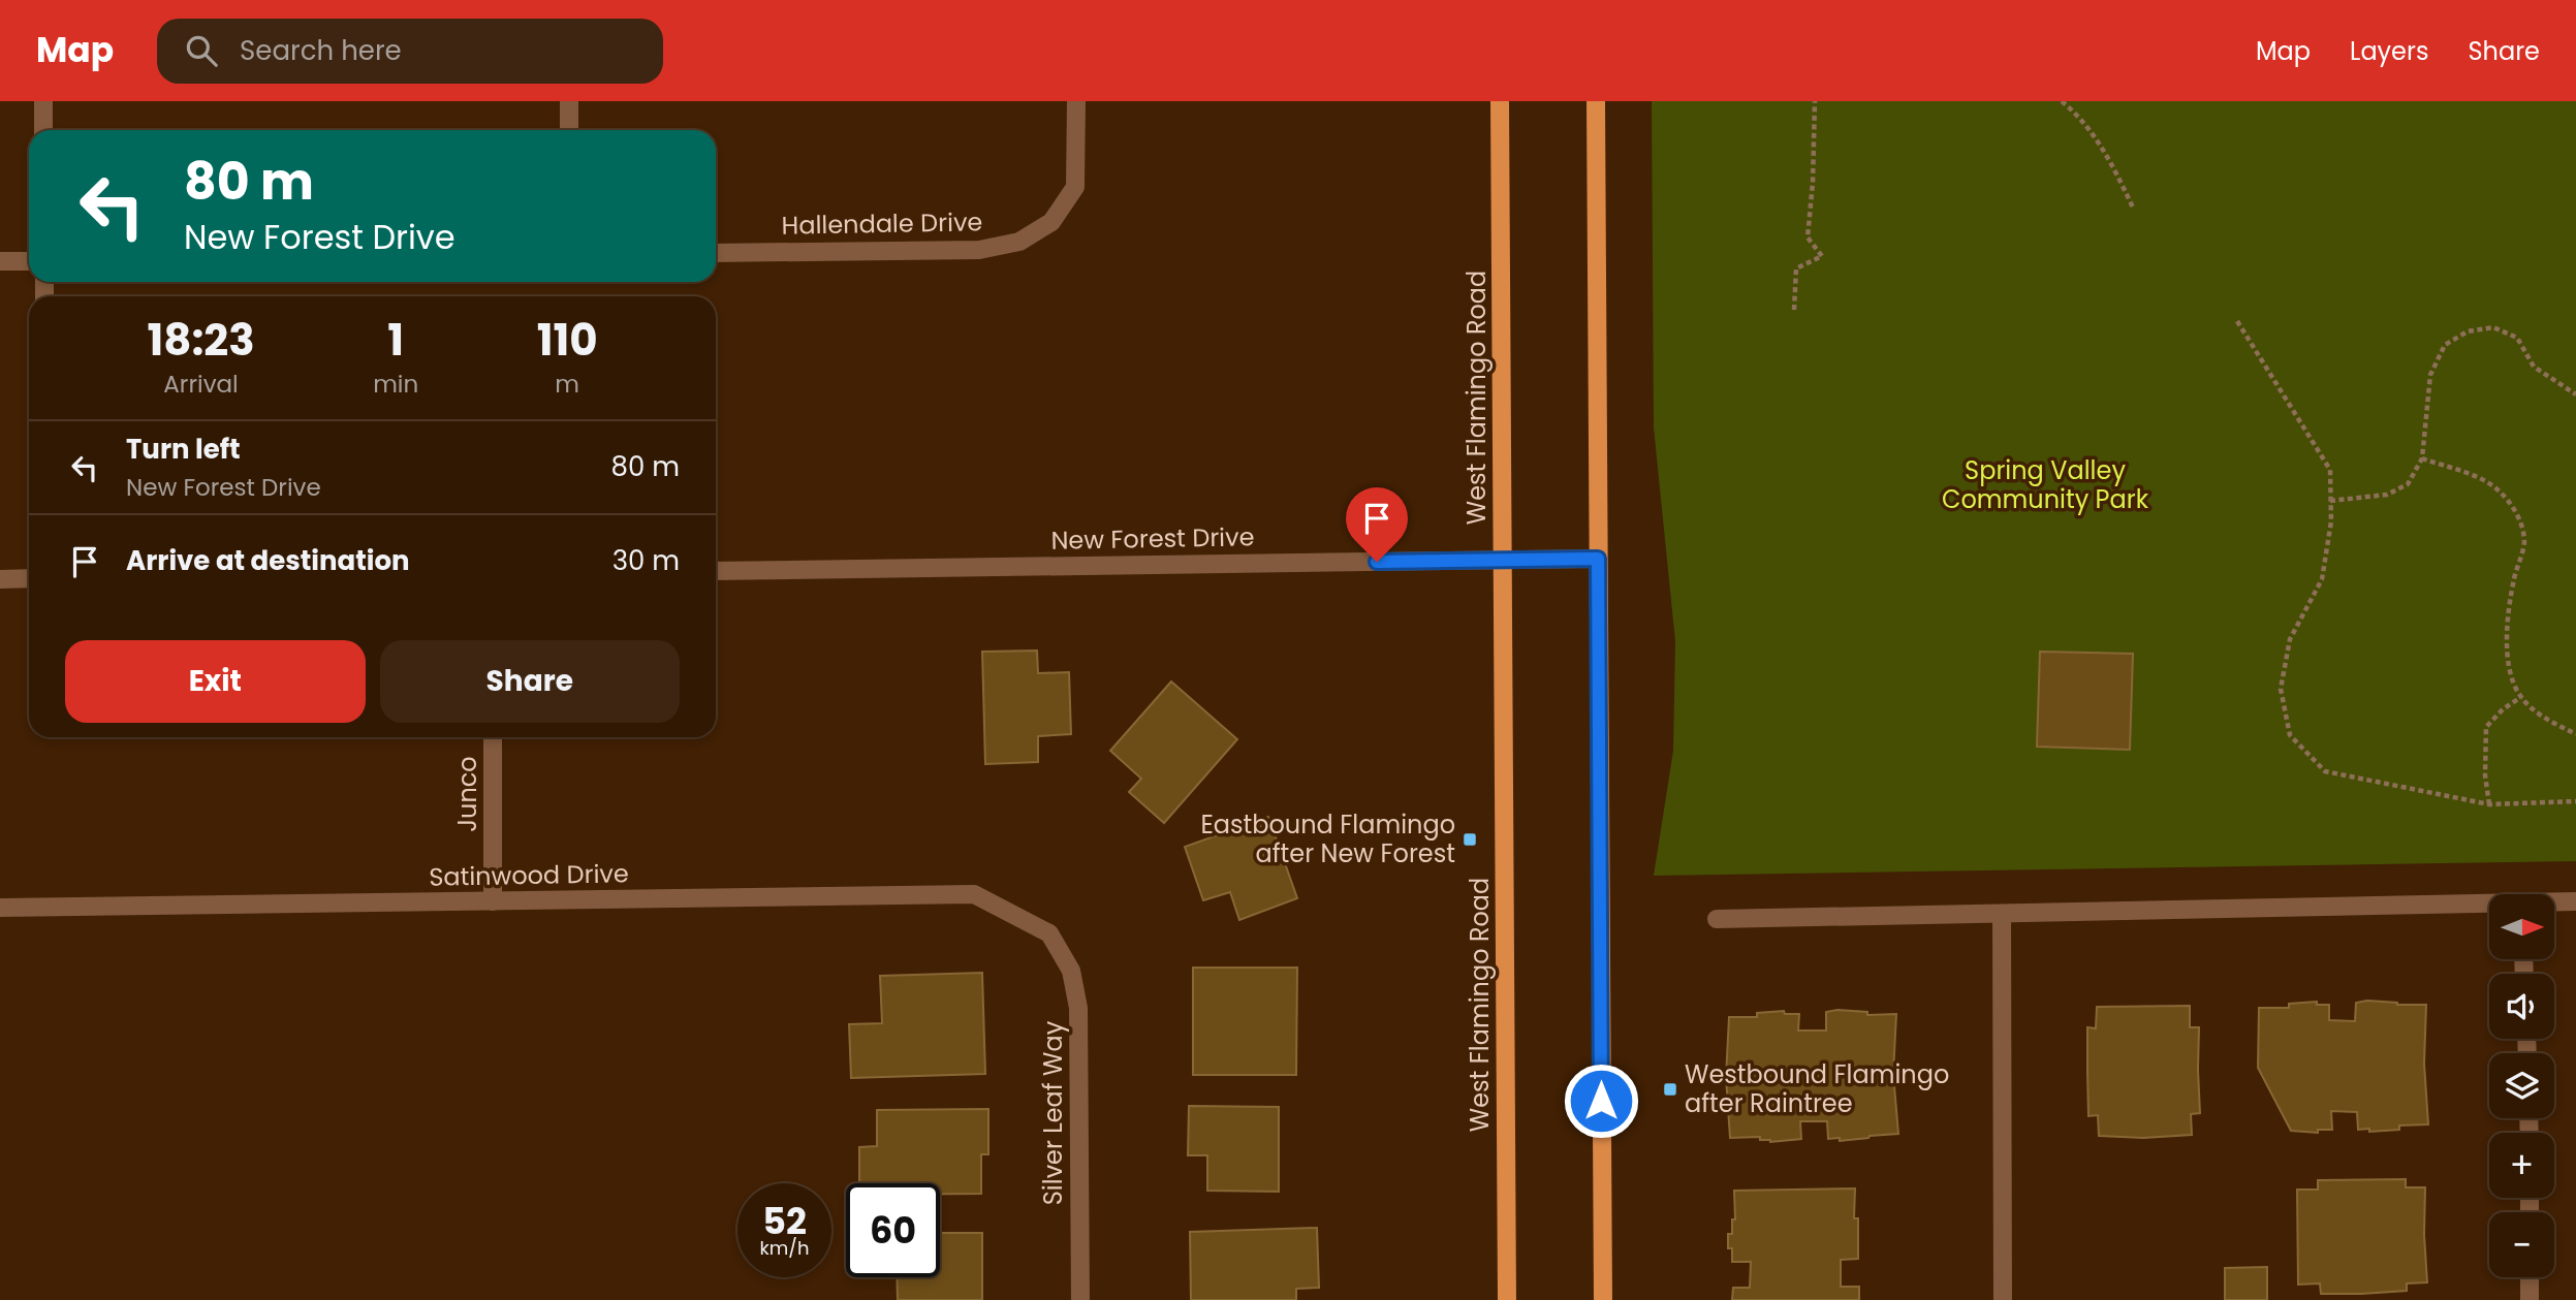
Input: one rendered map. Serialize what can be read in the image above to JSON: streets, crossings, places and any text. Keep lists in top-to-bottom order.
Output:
{
  "streets": {
    "main road": ["West Flamingo Road"],
    "street": [
      "Hallendale Drive",
      "New Forest Drive",
      "Junco",
      "Satinwood Drive",
      "Silver Leaf Way"
    ]
  },
  "crossings": [
    ["West Flamingo Road", "New Forest Drive"],
    ["Junco", "Satinwood Drive"],
    ["Satinwood Drive", "Silver Leaf Way"]
  ],
  "parks": ["Spring Valley Community Park"],
  "places": {
    "transit": ["Eastbound Flamingo after New Forest", "Westbound Flamingo after Raintree"]
  },
  "north": "right",
  "page": {
    "header": "Map",
    "search": "Search here",
    "nav": ["Map", "Layers", "Share"],
    "turn": ["80 m", "New Forest Drive"],
    "eta": [
      "18:23",
      "Arrival",
      "1",
      "min",
      "110",
      "m"
    ],
    "list": [
      {
        "name": "Turn left",
        "note": "New Forest Drive",
        "value": "80 m"
      },
      {
        "name": "Arrive at destination",
        "value": "30 m"
      }
    ],
    "buttons": ["Exit", "Share"],
    "map_buttons": ["+", "−"],
    "speed": "52 km/h",
    "limit": "60"
  }
}
